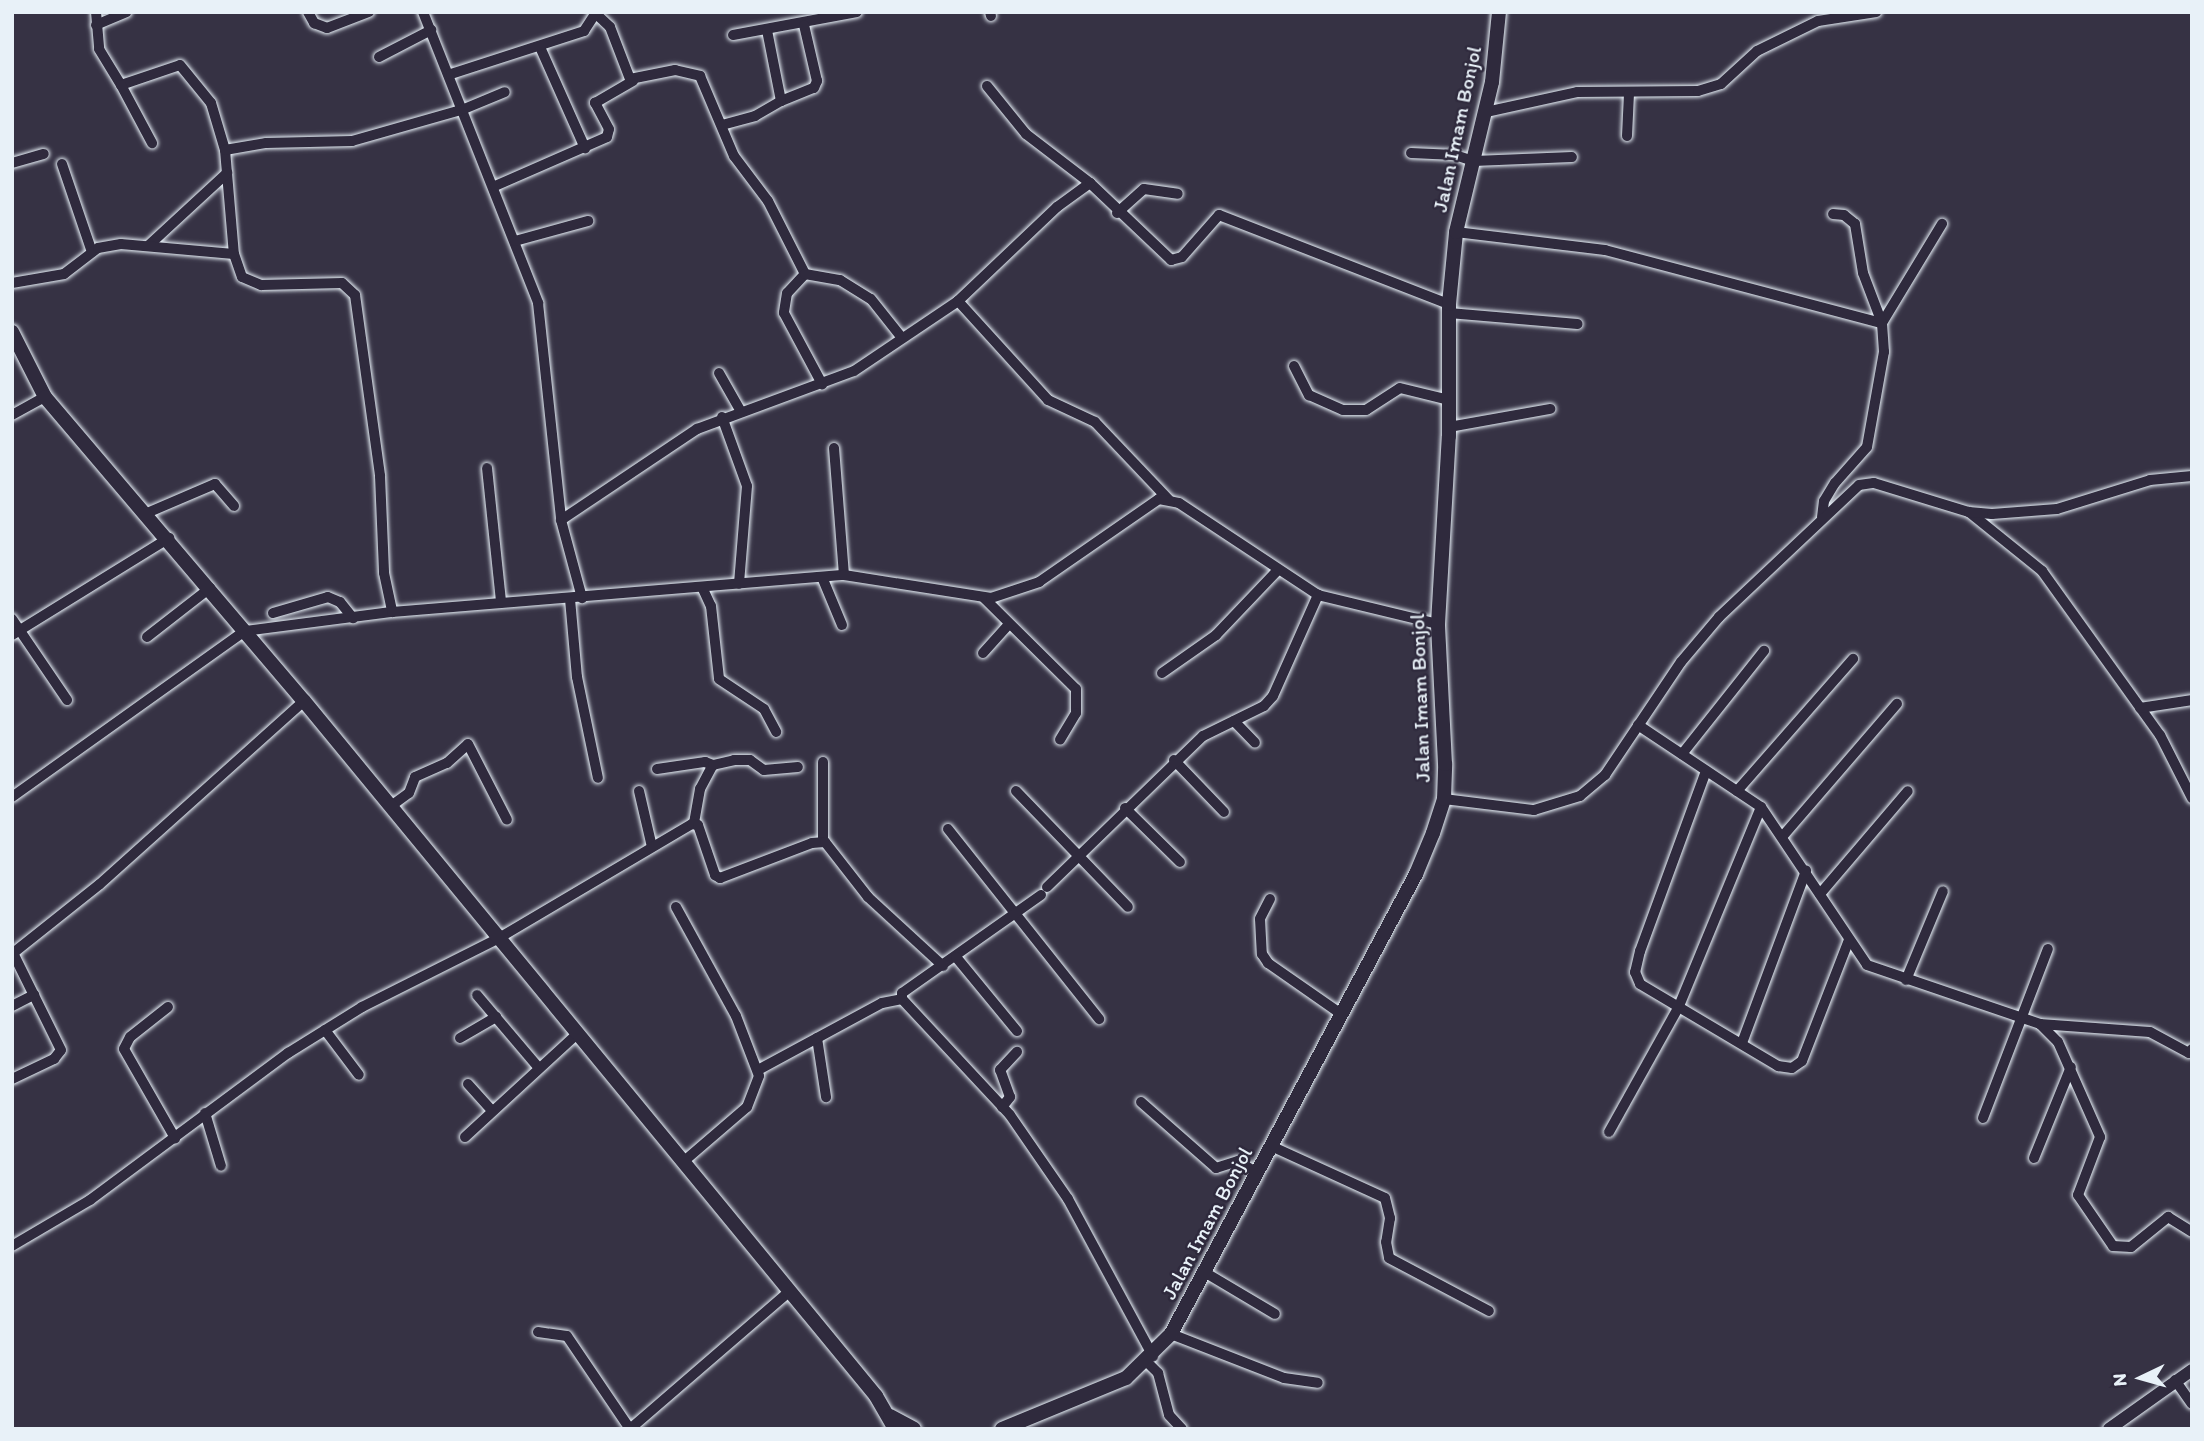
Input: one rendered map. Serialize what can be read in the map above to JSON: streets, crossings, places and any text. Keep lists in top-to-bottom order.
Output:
{
  "streets": {
    "main road": ["Jalan Imam Bonjol"]
  },
  "north": "left"
}
